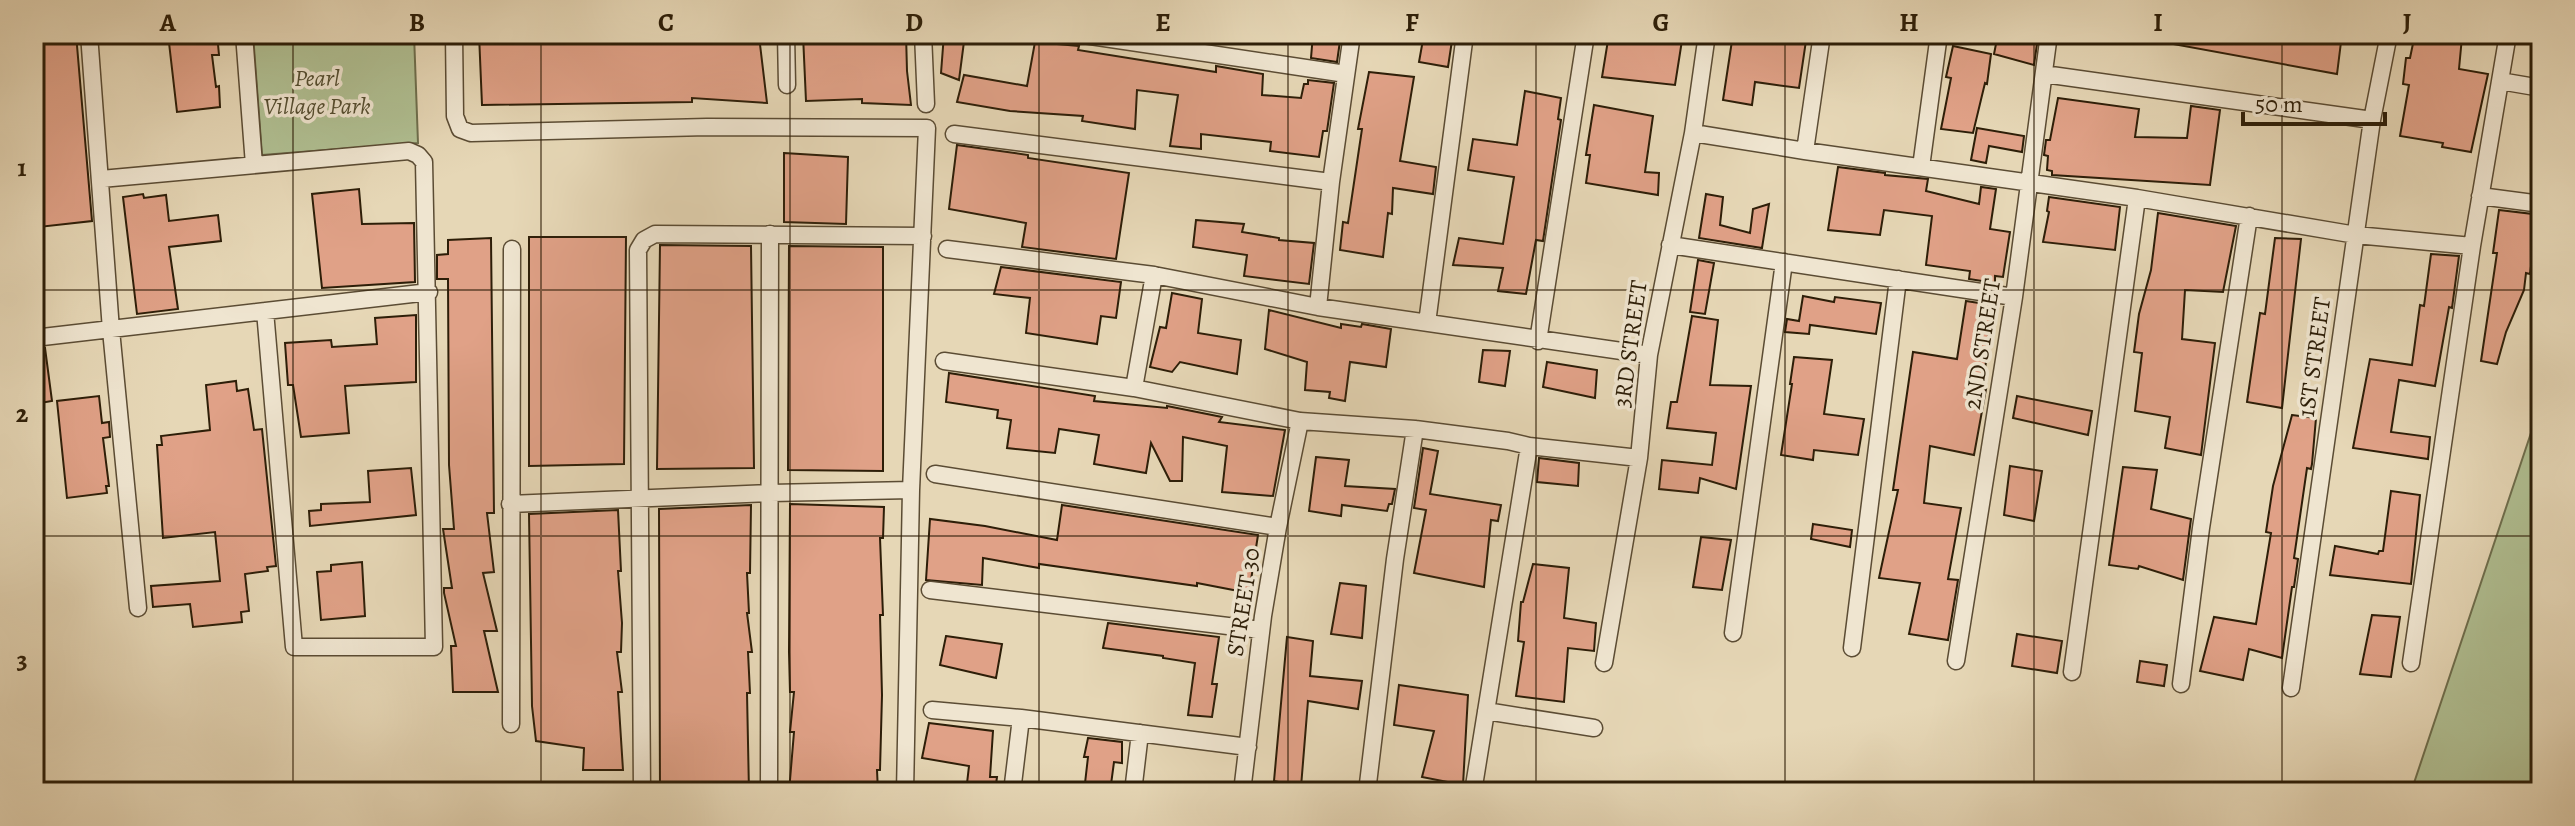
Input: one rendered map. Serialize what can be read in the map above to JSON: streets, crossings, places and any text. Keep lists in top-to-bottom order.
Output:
{
  "streets": {
    "street": [
      "3RD STREET",
      "2ND STREET",
      "1ST STREET",
      "STREET 30"
    ]
  },
  "parks": ["Pearl Village Park"],
  "scale_bar": "50 m",
  "grid": {
    "columns": [
      "A",
      "B",
      "C",
      "D",
      "E",
      "F",
      "G",
      "H",
      "I",
      "J"
    ],
    "rows": ["1", "2", "3"]
  }
}
